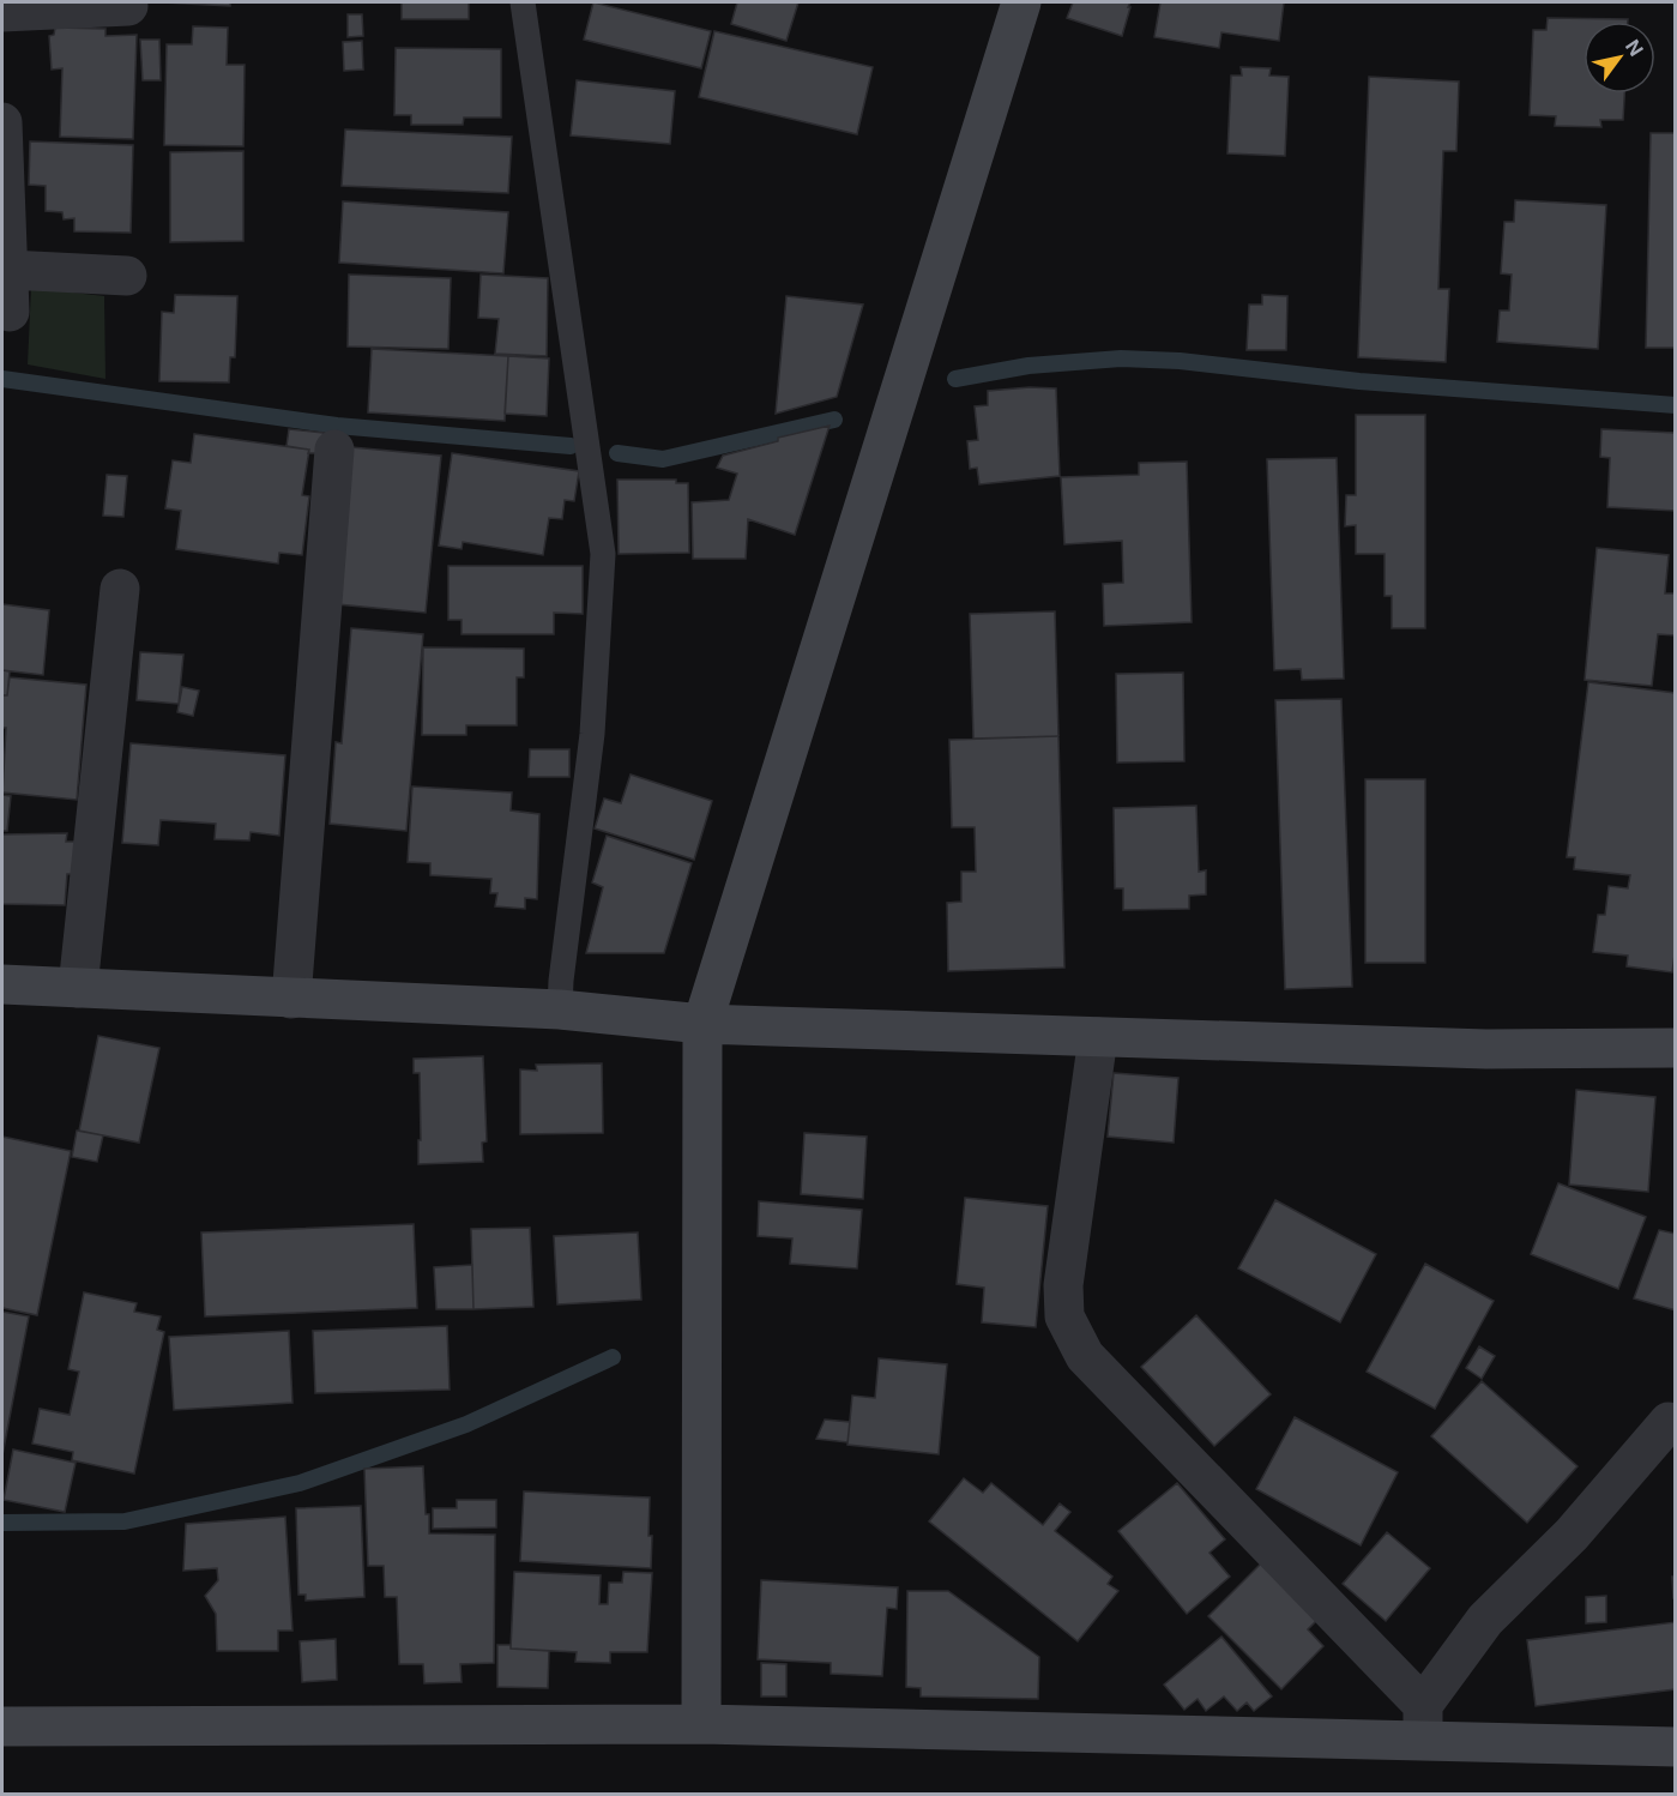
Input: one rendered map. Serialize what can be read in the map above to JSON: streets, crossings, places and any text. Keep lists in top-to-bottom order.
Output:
{
  "north": "top right"
}
